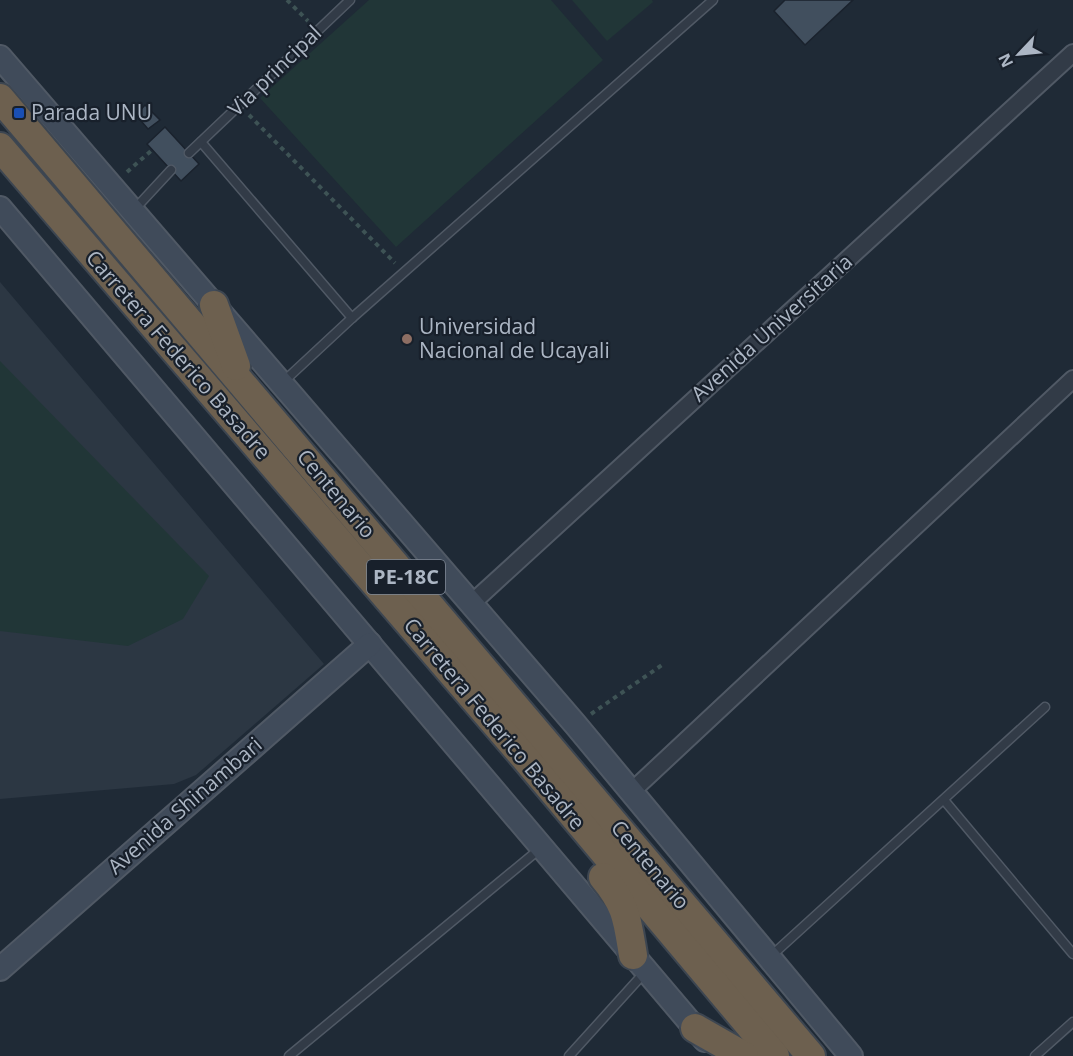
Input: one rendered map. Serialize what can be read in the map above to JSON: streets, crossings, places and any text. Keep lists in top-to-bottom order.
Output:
{
  "streets": {
    "highway": ["Carretera Federico Basadre", "Centenario", "PE-18C"],
    "street": ["Avenida Universitaria", "Avenida Shinambari"],
    "lane": ["Via principal"]
  },
  "places": {
    "transit": ["Parada UNU"],
    "other": ["Universidad Nacional de Ucayali"]
  },
  "north": "bottom left"
}
